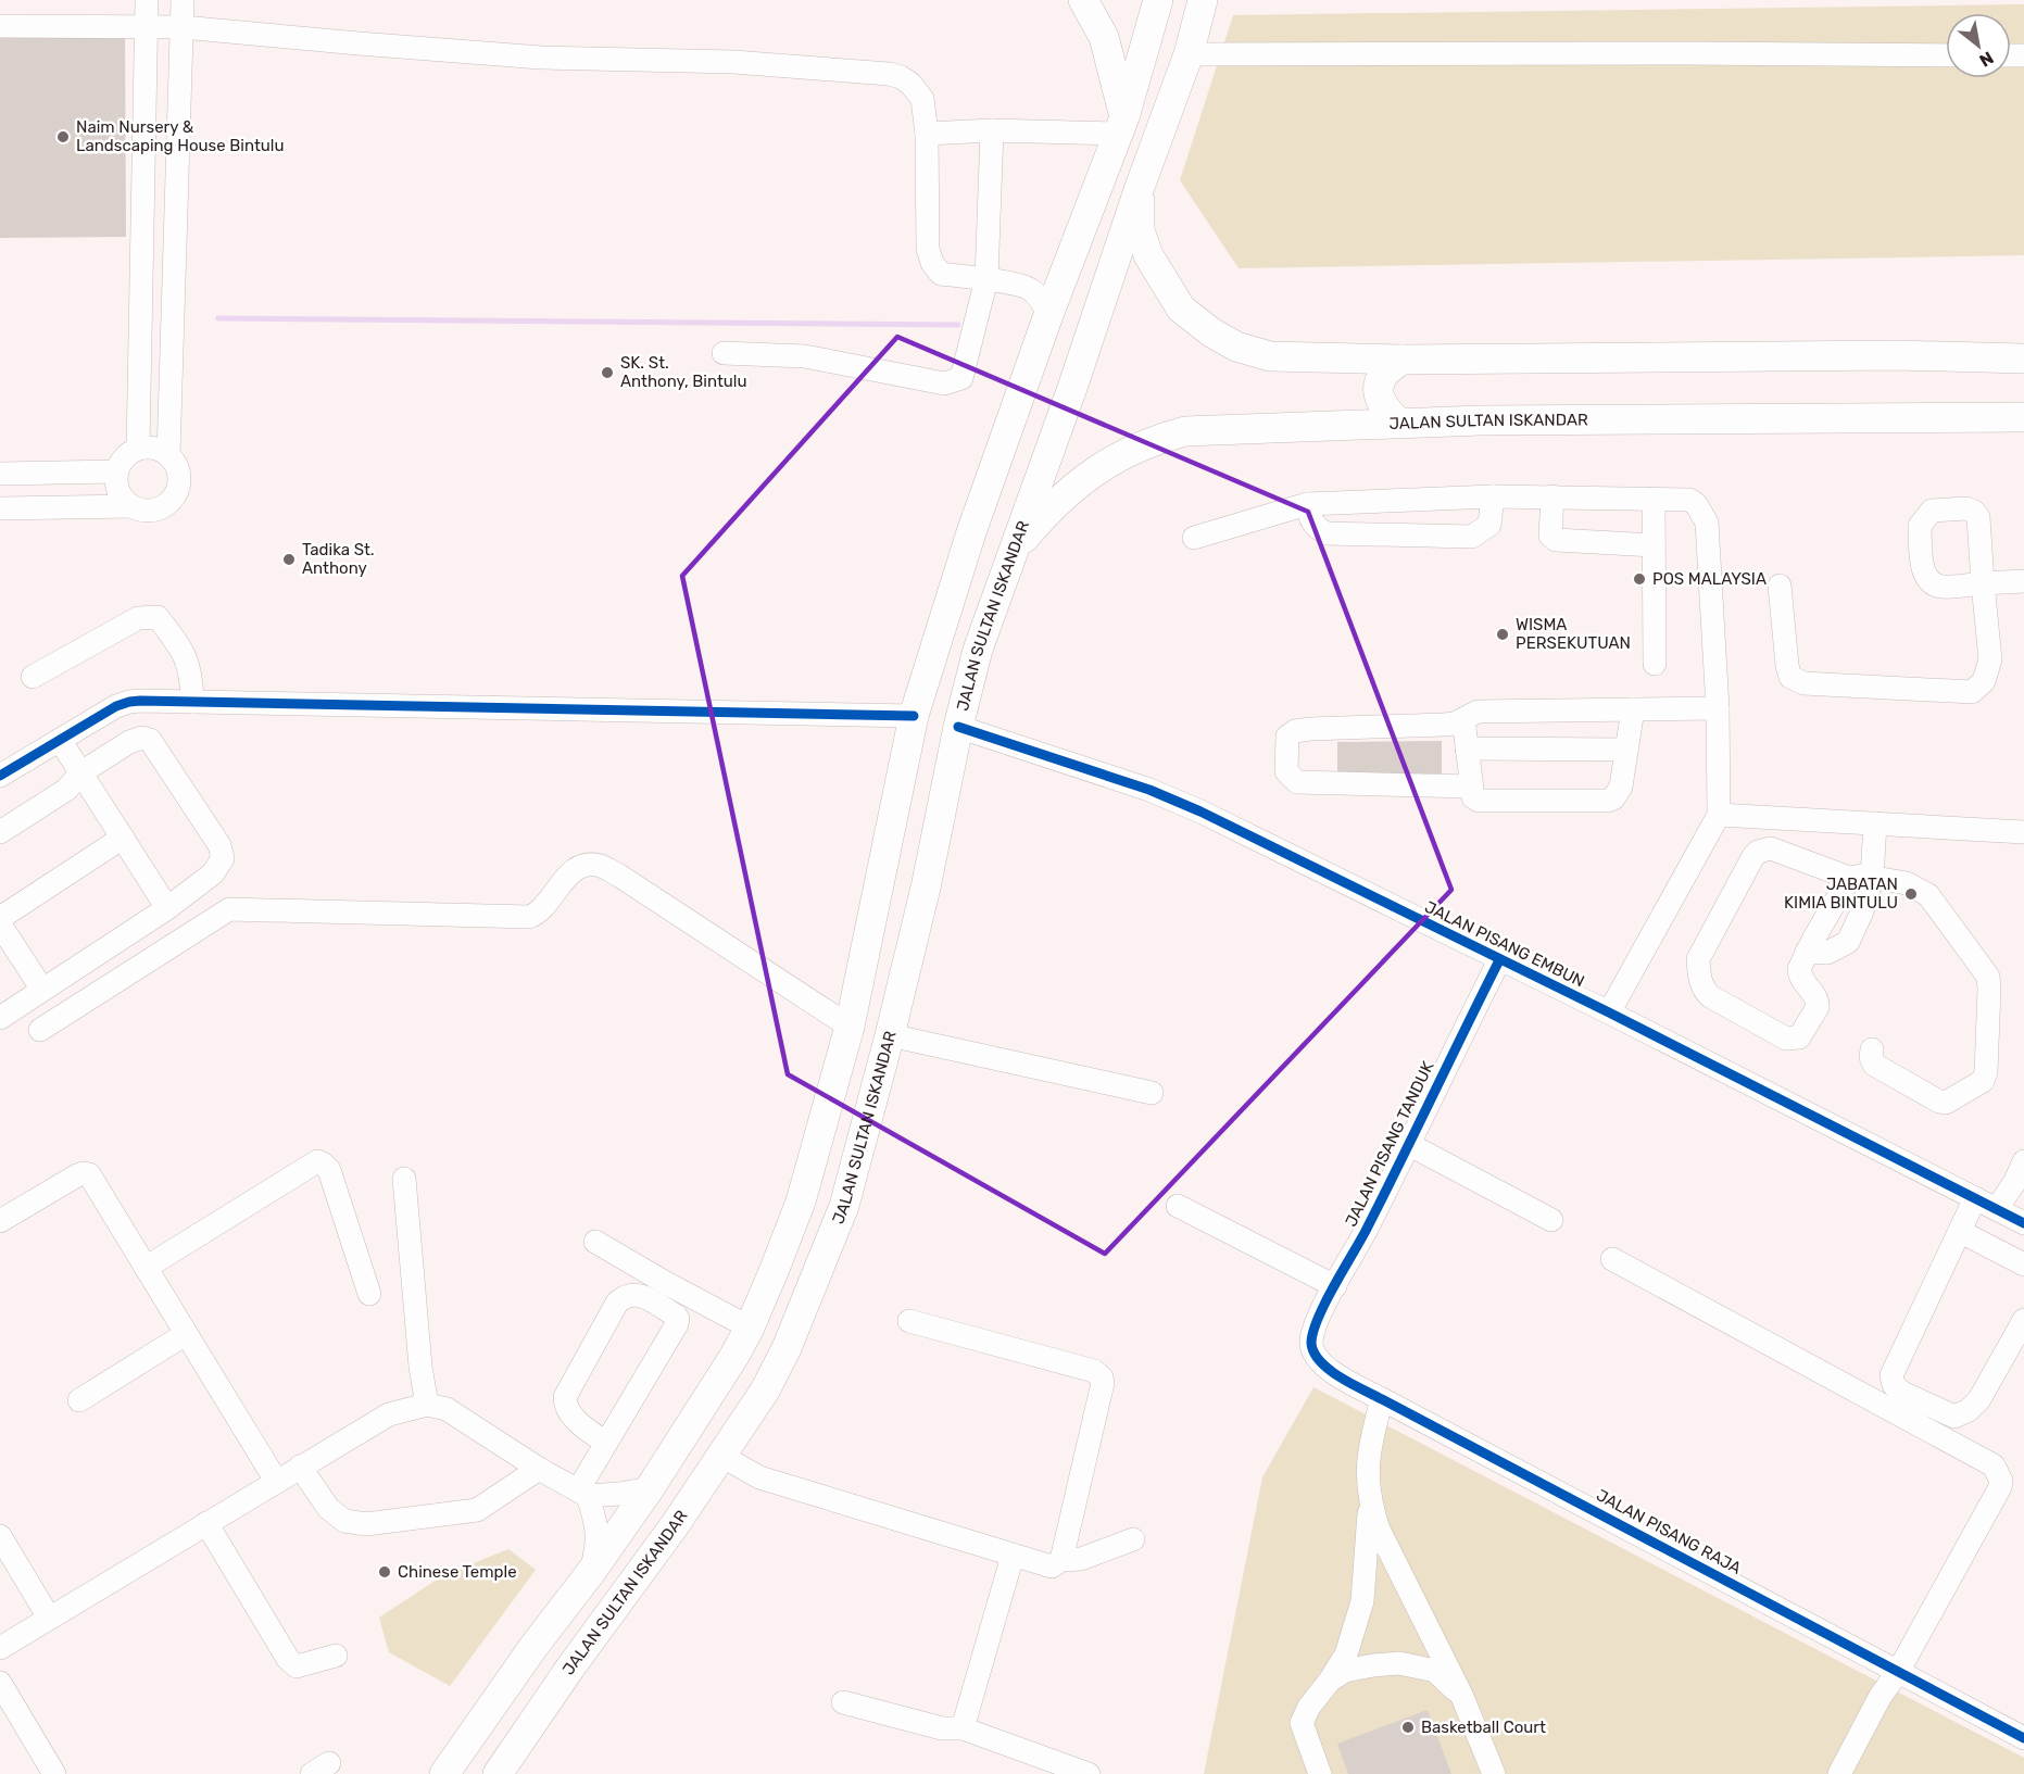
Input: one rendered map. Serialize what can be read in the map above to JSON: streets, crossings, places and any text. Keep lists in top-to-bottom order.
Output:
{
  "streets": {
    "main road": ["JALAN SULTAN ISKANDAR"],
    "street": ["JALAN PISANG EMBUN", "JALAN PISANG TANDUK", "JALAN PISANG RAJA"]
  },
  "crossings": [
    ["JALAN SULTAN ISKANDAR", "JALAN PISANG EMBUN"],
    ["JALAN PISANG EMBUN", "JALAN PISANG TANDUK"],
    ["JALAN PISANG TANDUK", "JALAN PISANG RAJA"]
  ],
  "places": [
    "Naim Nursery & Landscaping House Bintulu",
    "SK. St. Anthony, Bintulu",
    "Tadika St. Anthony",
    "POS MALAYSIA",
    "WISMA PERSEKUTUAN",
    "JABATAN KIMIA BINTULU",
    "Chinese Temple",
    "Basketball Court"
  ],
  "north": "bottom right"
}
